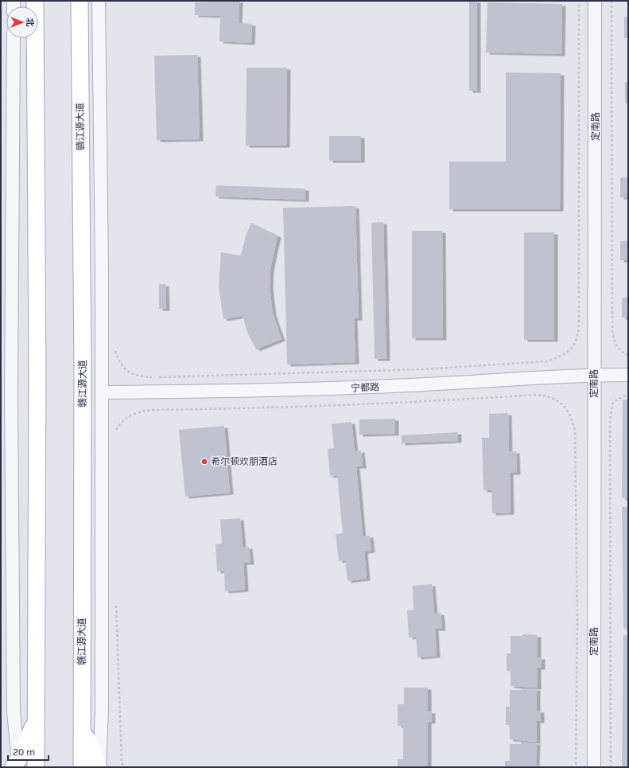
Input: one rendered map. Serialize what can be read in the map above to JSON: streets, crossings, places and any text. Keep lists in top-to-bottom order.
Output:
{
  "streets": {
    "main road": ["赣江源大道"],
    "street": ["定南路", "宁都路"]
  },
  "crossings": [
    ["定南路", "宁都路"]
  ],
  "places": ["希尔顿欢朋酒店"],
  "scale_bar": "20 m",
  "north": "right"
}
